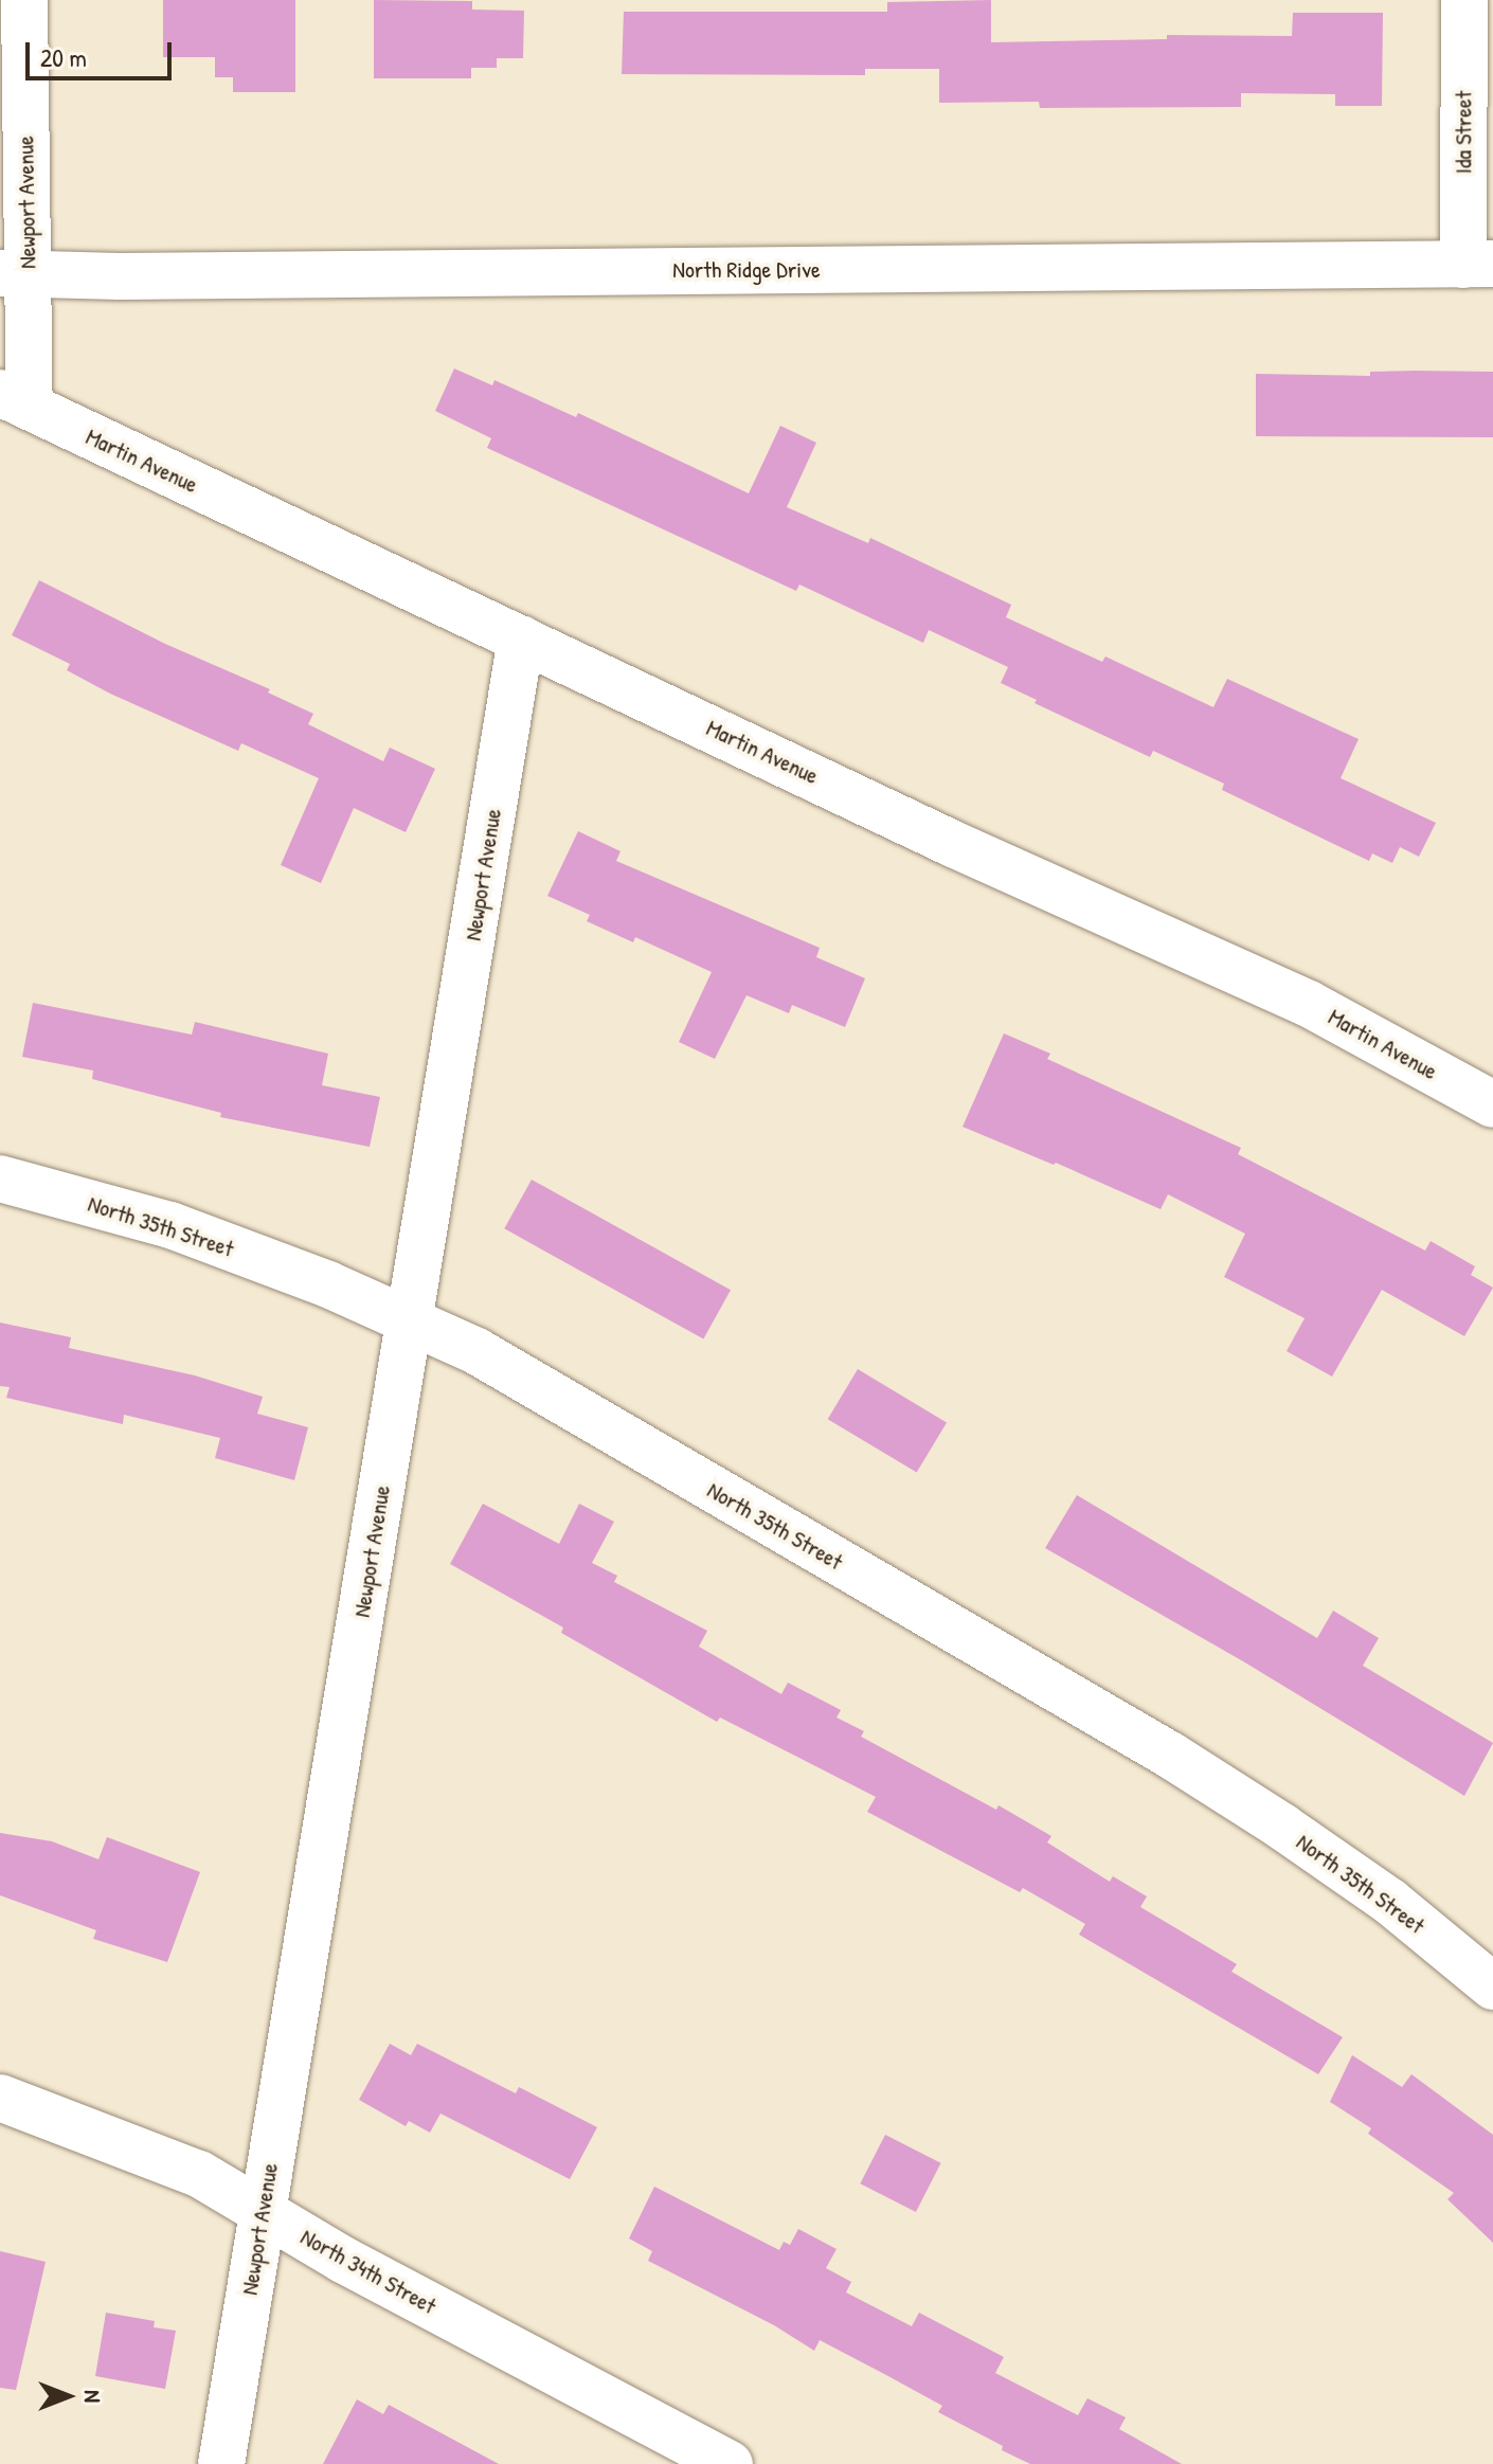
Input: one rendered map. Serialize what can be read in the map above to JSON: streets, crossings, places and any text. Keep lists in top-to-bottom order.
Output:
{
  "streets": {
    "street": [
      "Ida Street",
      "Newport Avenue",
      "North Ridge Drive",
      "Martin Avenue",
      "North 35th Street",
      "North 34th Street"
    ]
  },
  "crossings": [
    ["Ida Street", "North Ridge Drive"],
    ["Newport Avenue", "North Ridge Drive"],
    ["Newport Avenue", "Martin Avenue"],
    ["Newport Avenue", "North 35th Street"],
    ["Newport Avenue", "North 34th Street"]
  ],
  "scale_bar": "20 m",
  "north": "right"
}
